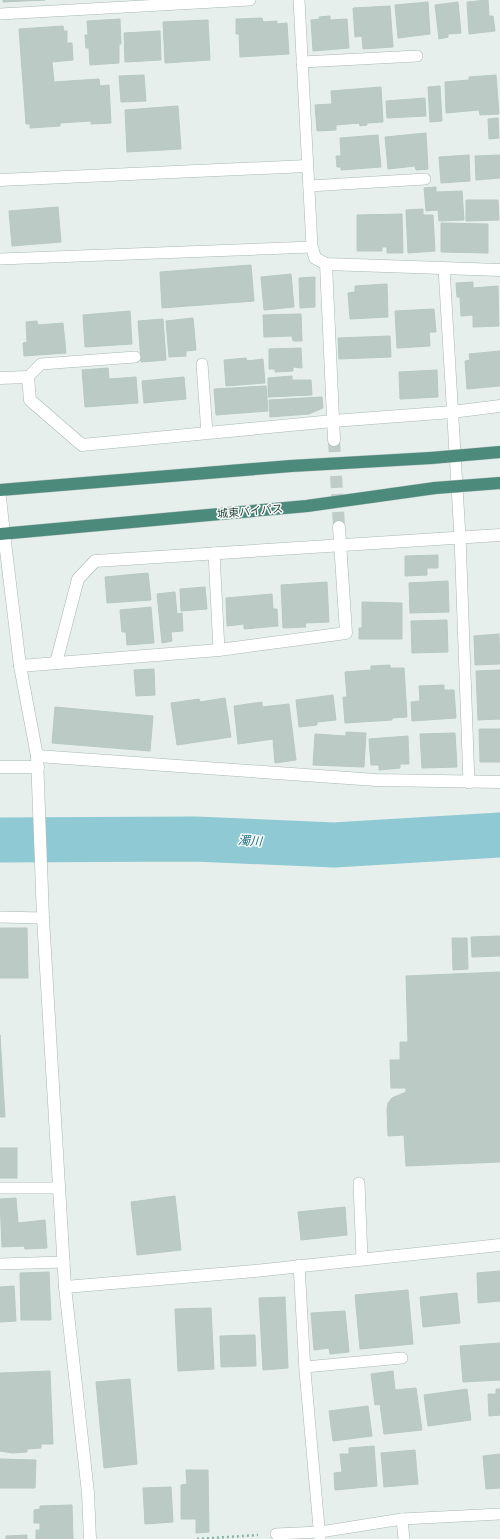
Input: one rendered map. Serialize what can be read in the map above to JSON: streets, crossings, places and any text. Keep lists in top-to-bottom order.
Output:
{
  "streets": {
    "highway": ["城東バイパス"]
  },
  "water": ["濁川"]
}
